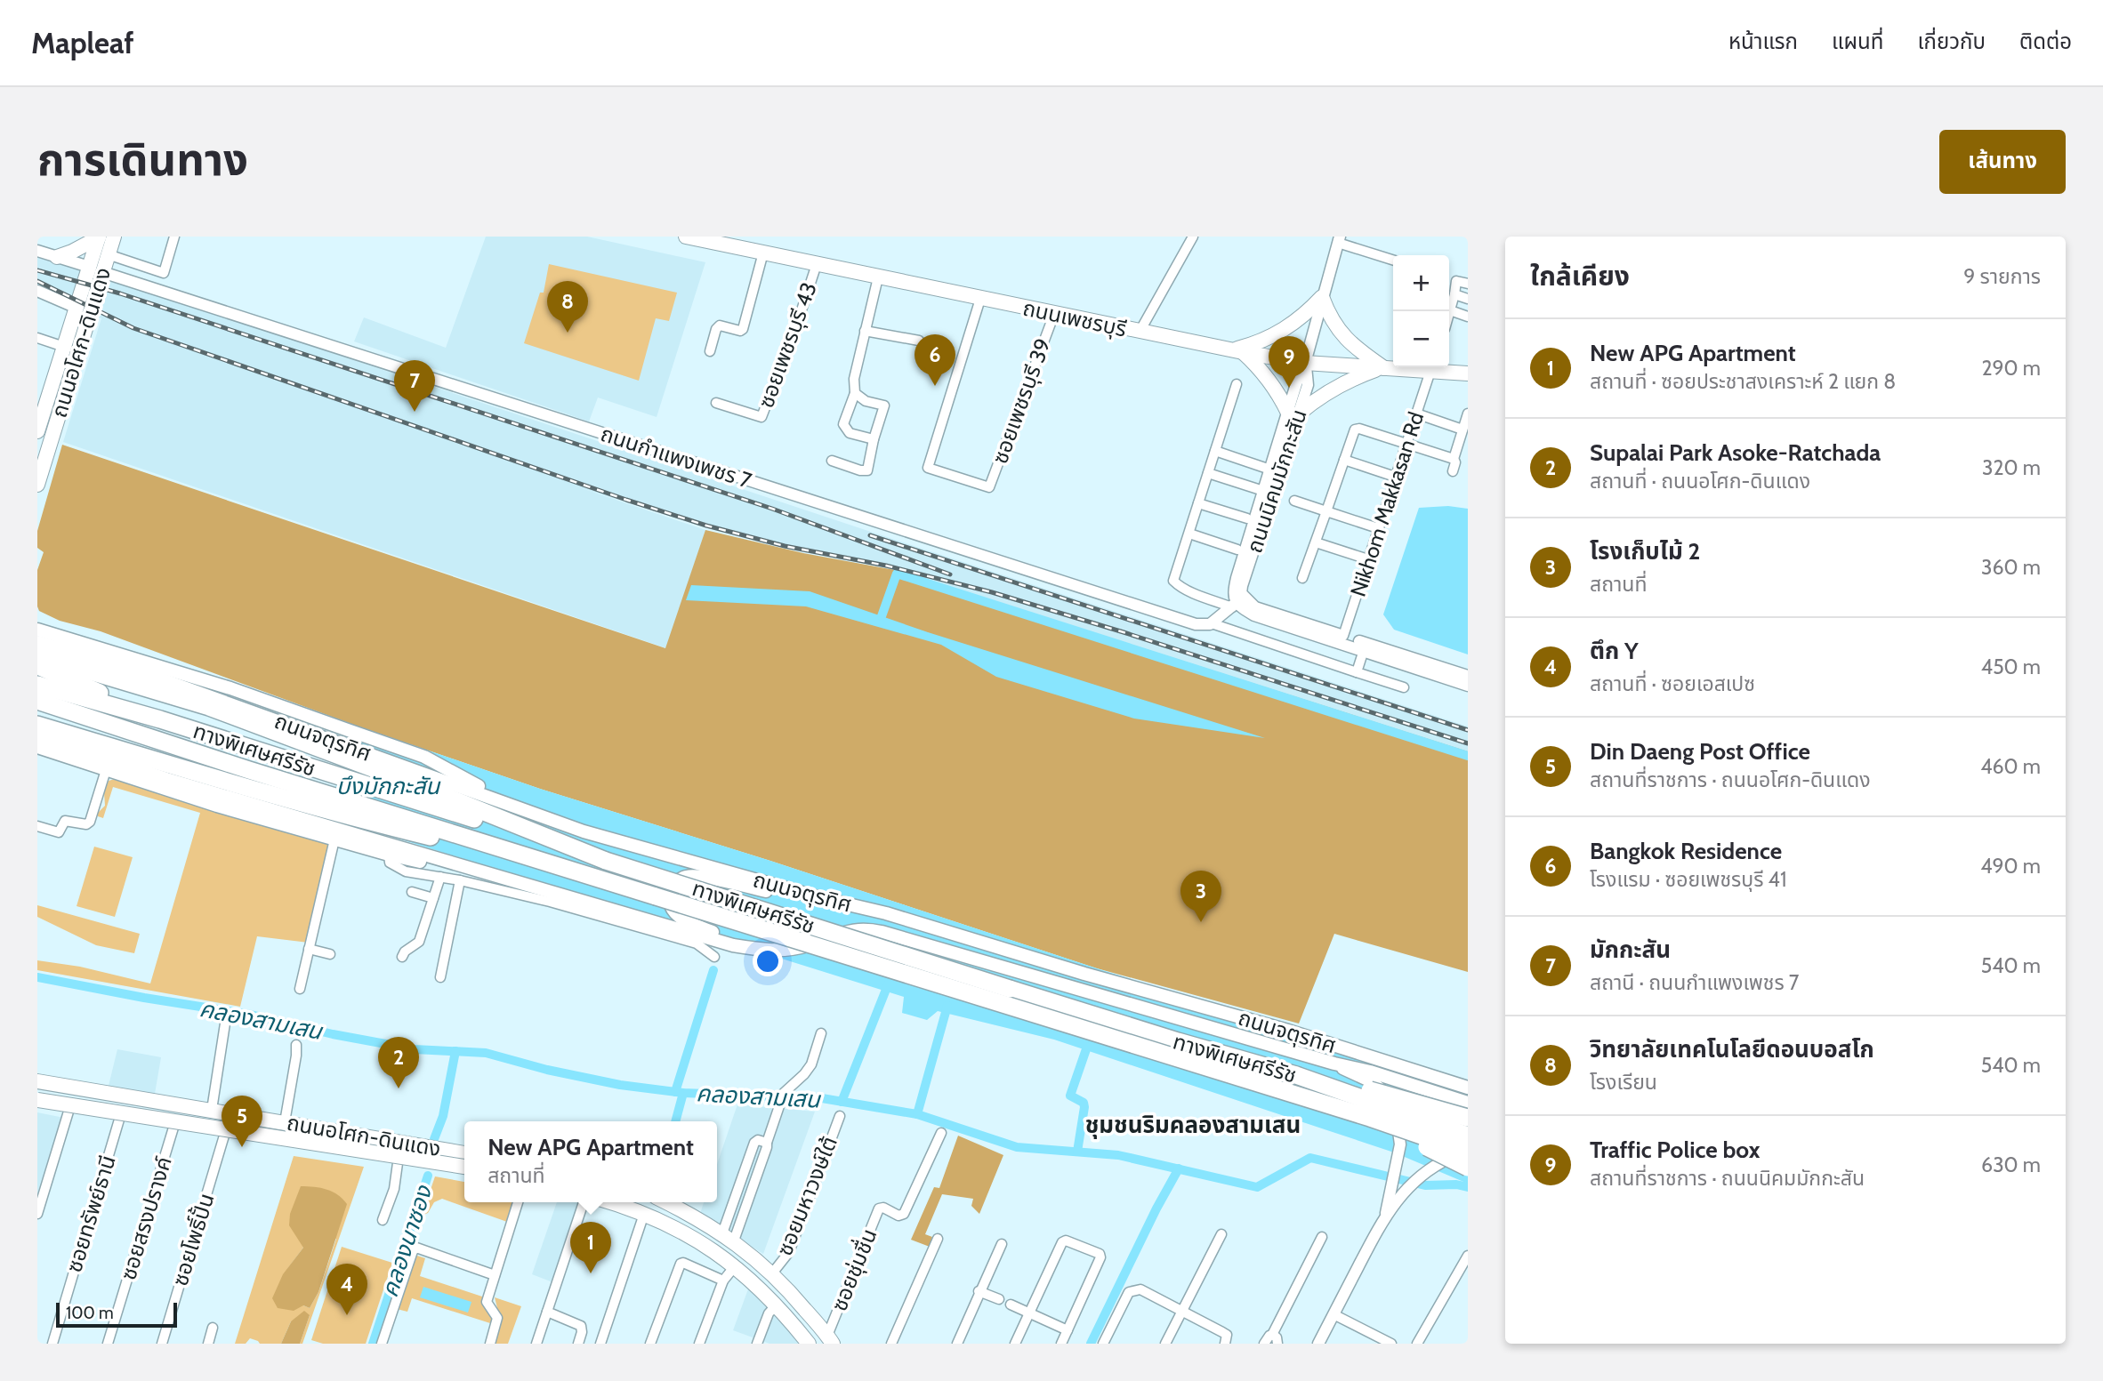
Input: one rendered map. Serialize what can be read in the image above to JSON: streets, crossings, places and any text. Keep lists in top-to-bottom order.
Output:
{
  "streets": {
    "highway": ["ทางพิเศษศรีรัช"],
    "main road": ["ถนนเพชรบุรี", "ถนนอโศก-ดินแดง", "ถนนจตุรทิศ"],
    "street": [
      "ซอยเพชรบุรี 43",
      "ซอยเพชรบุรี 39",
      "ถนนกำแพงเพชร 7",
      "ถนนนิคมมักกะสัน",
      "Nikhom Makkasan Rd",
      "ซอยมหาวงษ์ใต้",
      "ซอยทรัพย์ธานี",
      "ซอยสรงปรางค์",
      "ซอยโพธิ์ปั้น",
      "ซอยชุ่มชื่น"
    ]
  },
  "crossings": [
    ["ถนนเพชรบุรี", "ซอยเพชรบุรี 43"],
    ["ถนนเพชรบุรี", "ซอยเพชรบุรี 39"],
    ["ถนนเพชรบุรี", "ถนนนิคมมักกะสัน"],
    ["ถนนเพชรบุรี", "Nikhom Makkasan Rd"],
    ["ถนนอโศก-ดินแดง", "ถนนกำแพงเพชร 7"],
    ["ถนนอโศก-ดินแดง", "ซอยทรัพย์ธานี"],
    ["ถนนอโศก-ดินแดง", "ซอยสรงปรางค์"],
    ["ถนนอโศก-ดินแดง", "ซอยโพธิ์ปั้น"],
    ["ถนนจตุรทิศ", "ทางพิเศษศรีรัช"]
  ],
  "districts": ["ชุมชนริมคลองสามเสน"],
  "water": ["บึงมักกะสัน", "คลองสามเสน", "คลองนาซอง"],
  "scale_bar": "100 m",
  "page": {
    "header": "Mapleaf",
    "nav": [
      "หน้าแรก",
      "แผนที่",
      "เกี่ยวกับ",
      "ติดต่อ"
    ],
    "title": "การเดินทาง",
    "buttons": "เส้นทาง",
    "heading": ["ใกล้เคียง", "9 รายการ"],
    "map_buttons": ["+", "−"],
    "pins": [
      "8",
      "6",
      "9",
      "7",
      "3",
      "2",
      "5",
      "1",
      "4"
    ],
    "list": [
      {
        "mark": "1",
        "name": "New APG Apartment",
        "note": "สถานที่ · ซอยประชาสงเคราะห์ 2 แยก 8",
        "value": "290 m"
      },
      {
        "mark": "2",
        "name": "Supalai Park Asoke-Ratchada",
        "note": "สถานที่ · ถนนอโศก-ดินแดง",
        "value": "320 m"
      },
      {
        "mark": "3",
        "name": "โรงเก็บไม้ 2",
        "note": "สถานที่",
        "value": "360 m"
      },
      {
        "mark": "4",
        "name": "ตึก Y",
        "note": "สถานที่ · ซอยเอสเปซ",
        "value": "450 m"
      },
      {
        "mark": "5",
        "name": "Din Daeng Post Office",
        "note": "สถานที่ราชการ · ถนนอโศก-ดินแดง",
        "value": "460 m"
      },
      {
        "mark": "6",
        "name": "Bangkok Residence",
        "note": "โรงแรม · ซอยเพชรบุรี 41",
        "value": "490 m"
      },
      {
        "mark": "7",
        "name": "มักกะสัน",
        "note": "สถานี · ถนนกำแพงเพชร 7",
        "value": "540 m"
      },
      {
        "mark": "8",
        "name": "วิทยาลัยเทคโนโลยีดอนบอสโก",
        "note": "โรงเรียน",
        "value": "540 m"
      },
      {
        "mark": "9",
        "name": "Traffic Police box",
        "note": "สถานที่ราชการ · ถนนนิคมมักกะสัน",
        "value": "630 m"
      }
    ],
    "popup": ["New APG Apartment", "สถานที่"],
    "scale": "100 m"
  }
}
